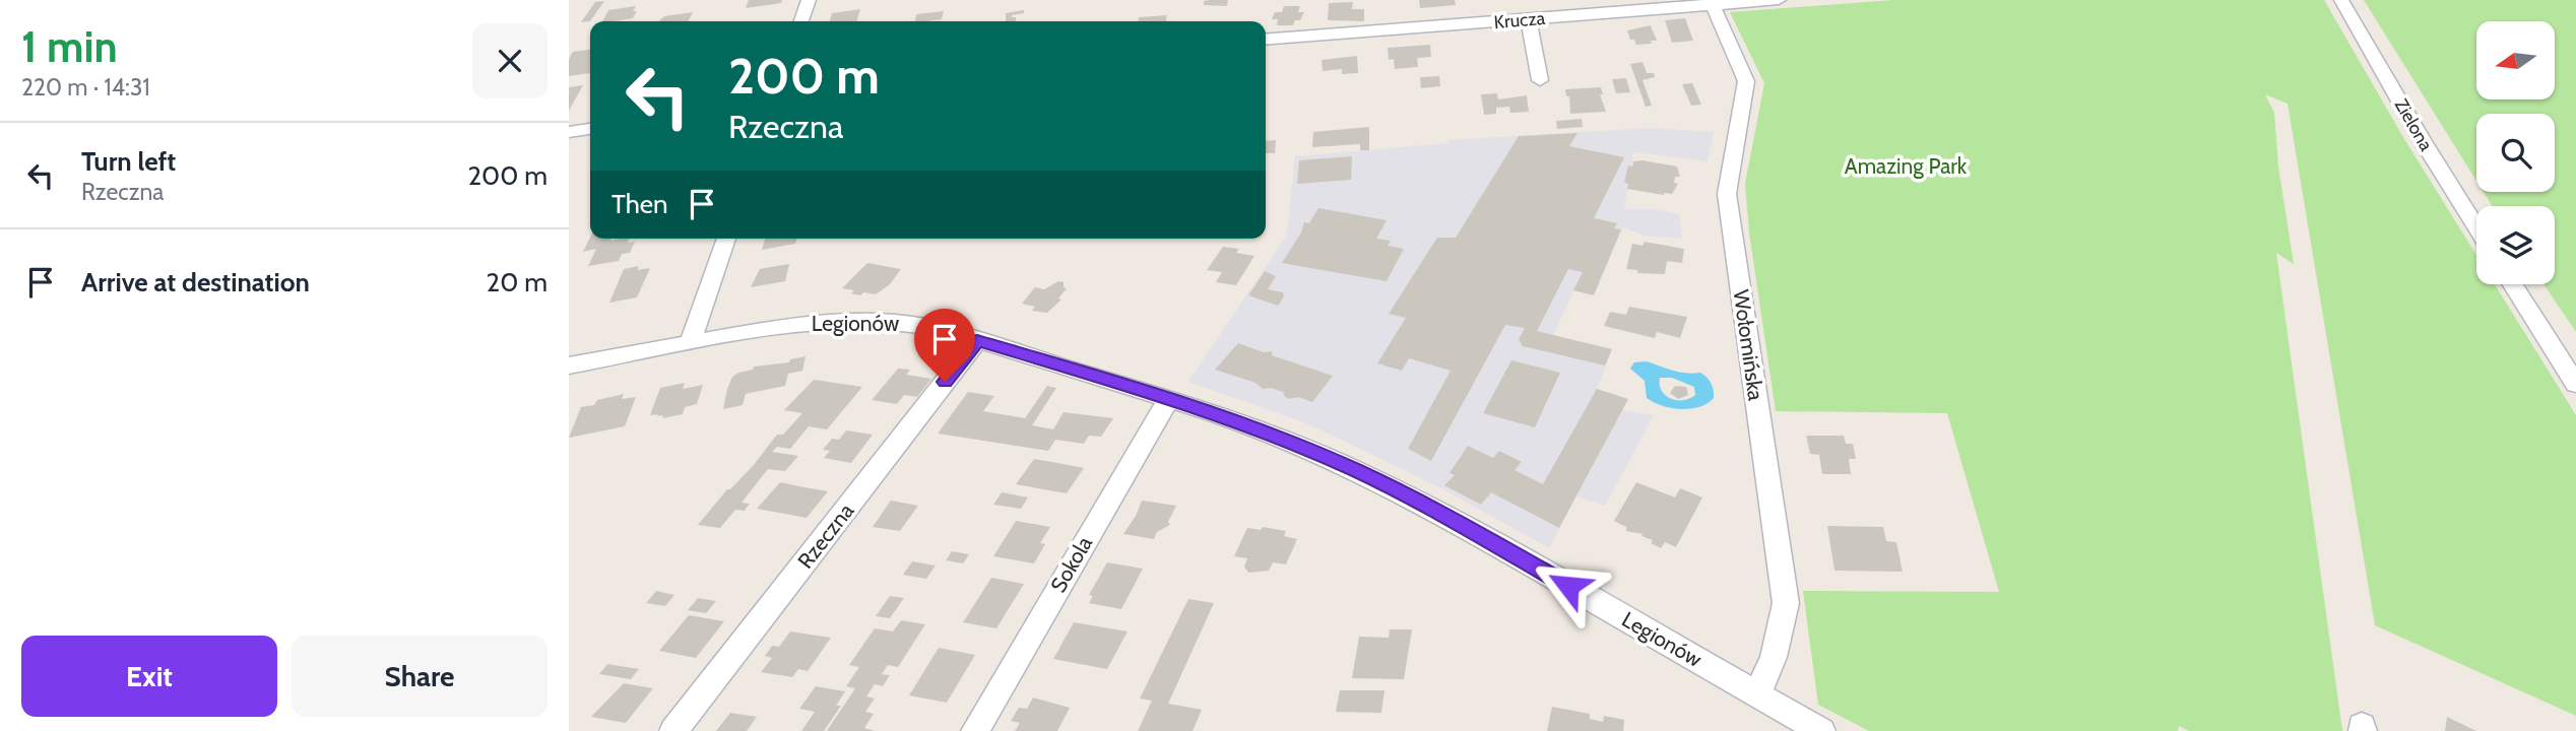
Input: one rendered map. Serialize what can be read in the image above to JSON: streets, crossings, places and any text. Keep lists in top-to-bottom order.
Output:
{
  "streets": {
    "street": [
      "Krucza",
      "Zielona",
      "Legionów",
      "Wołomińska",
      "Rzeczna",
      "Sokola"
    ]
  },
  "crossings": [
    ["Krucza", "Wołomińska"],
    ["Legionów", "Wołomińska"],
    ["Legionów", "Rzeczna"],
    ["Legionów", "Sokola"]
  ],
  "parks": ["Amazing Park"],
  "north": "left",
  "page": {
    "heading": ["1 min", "220 m · 14:31"],
    "turn": ["200 m", "Rzeczna"],
    "list": [
      {
        "name": "Turn left",
        "note": "Rzeczna",
        "value": "200 m"
      },
      {
        "name": "Arrive at destination",
        "value": "20 m"
      }
    ],
    "then": "Then",
    "buttons": ["Exit", "Share"]
  }
}
